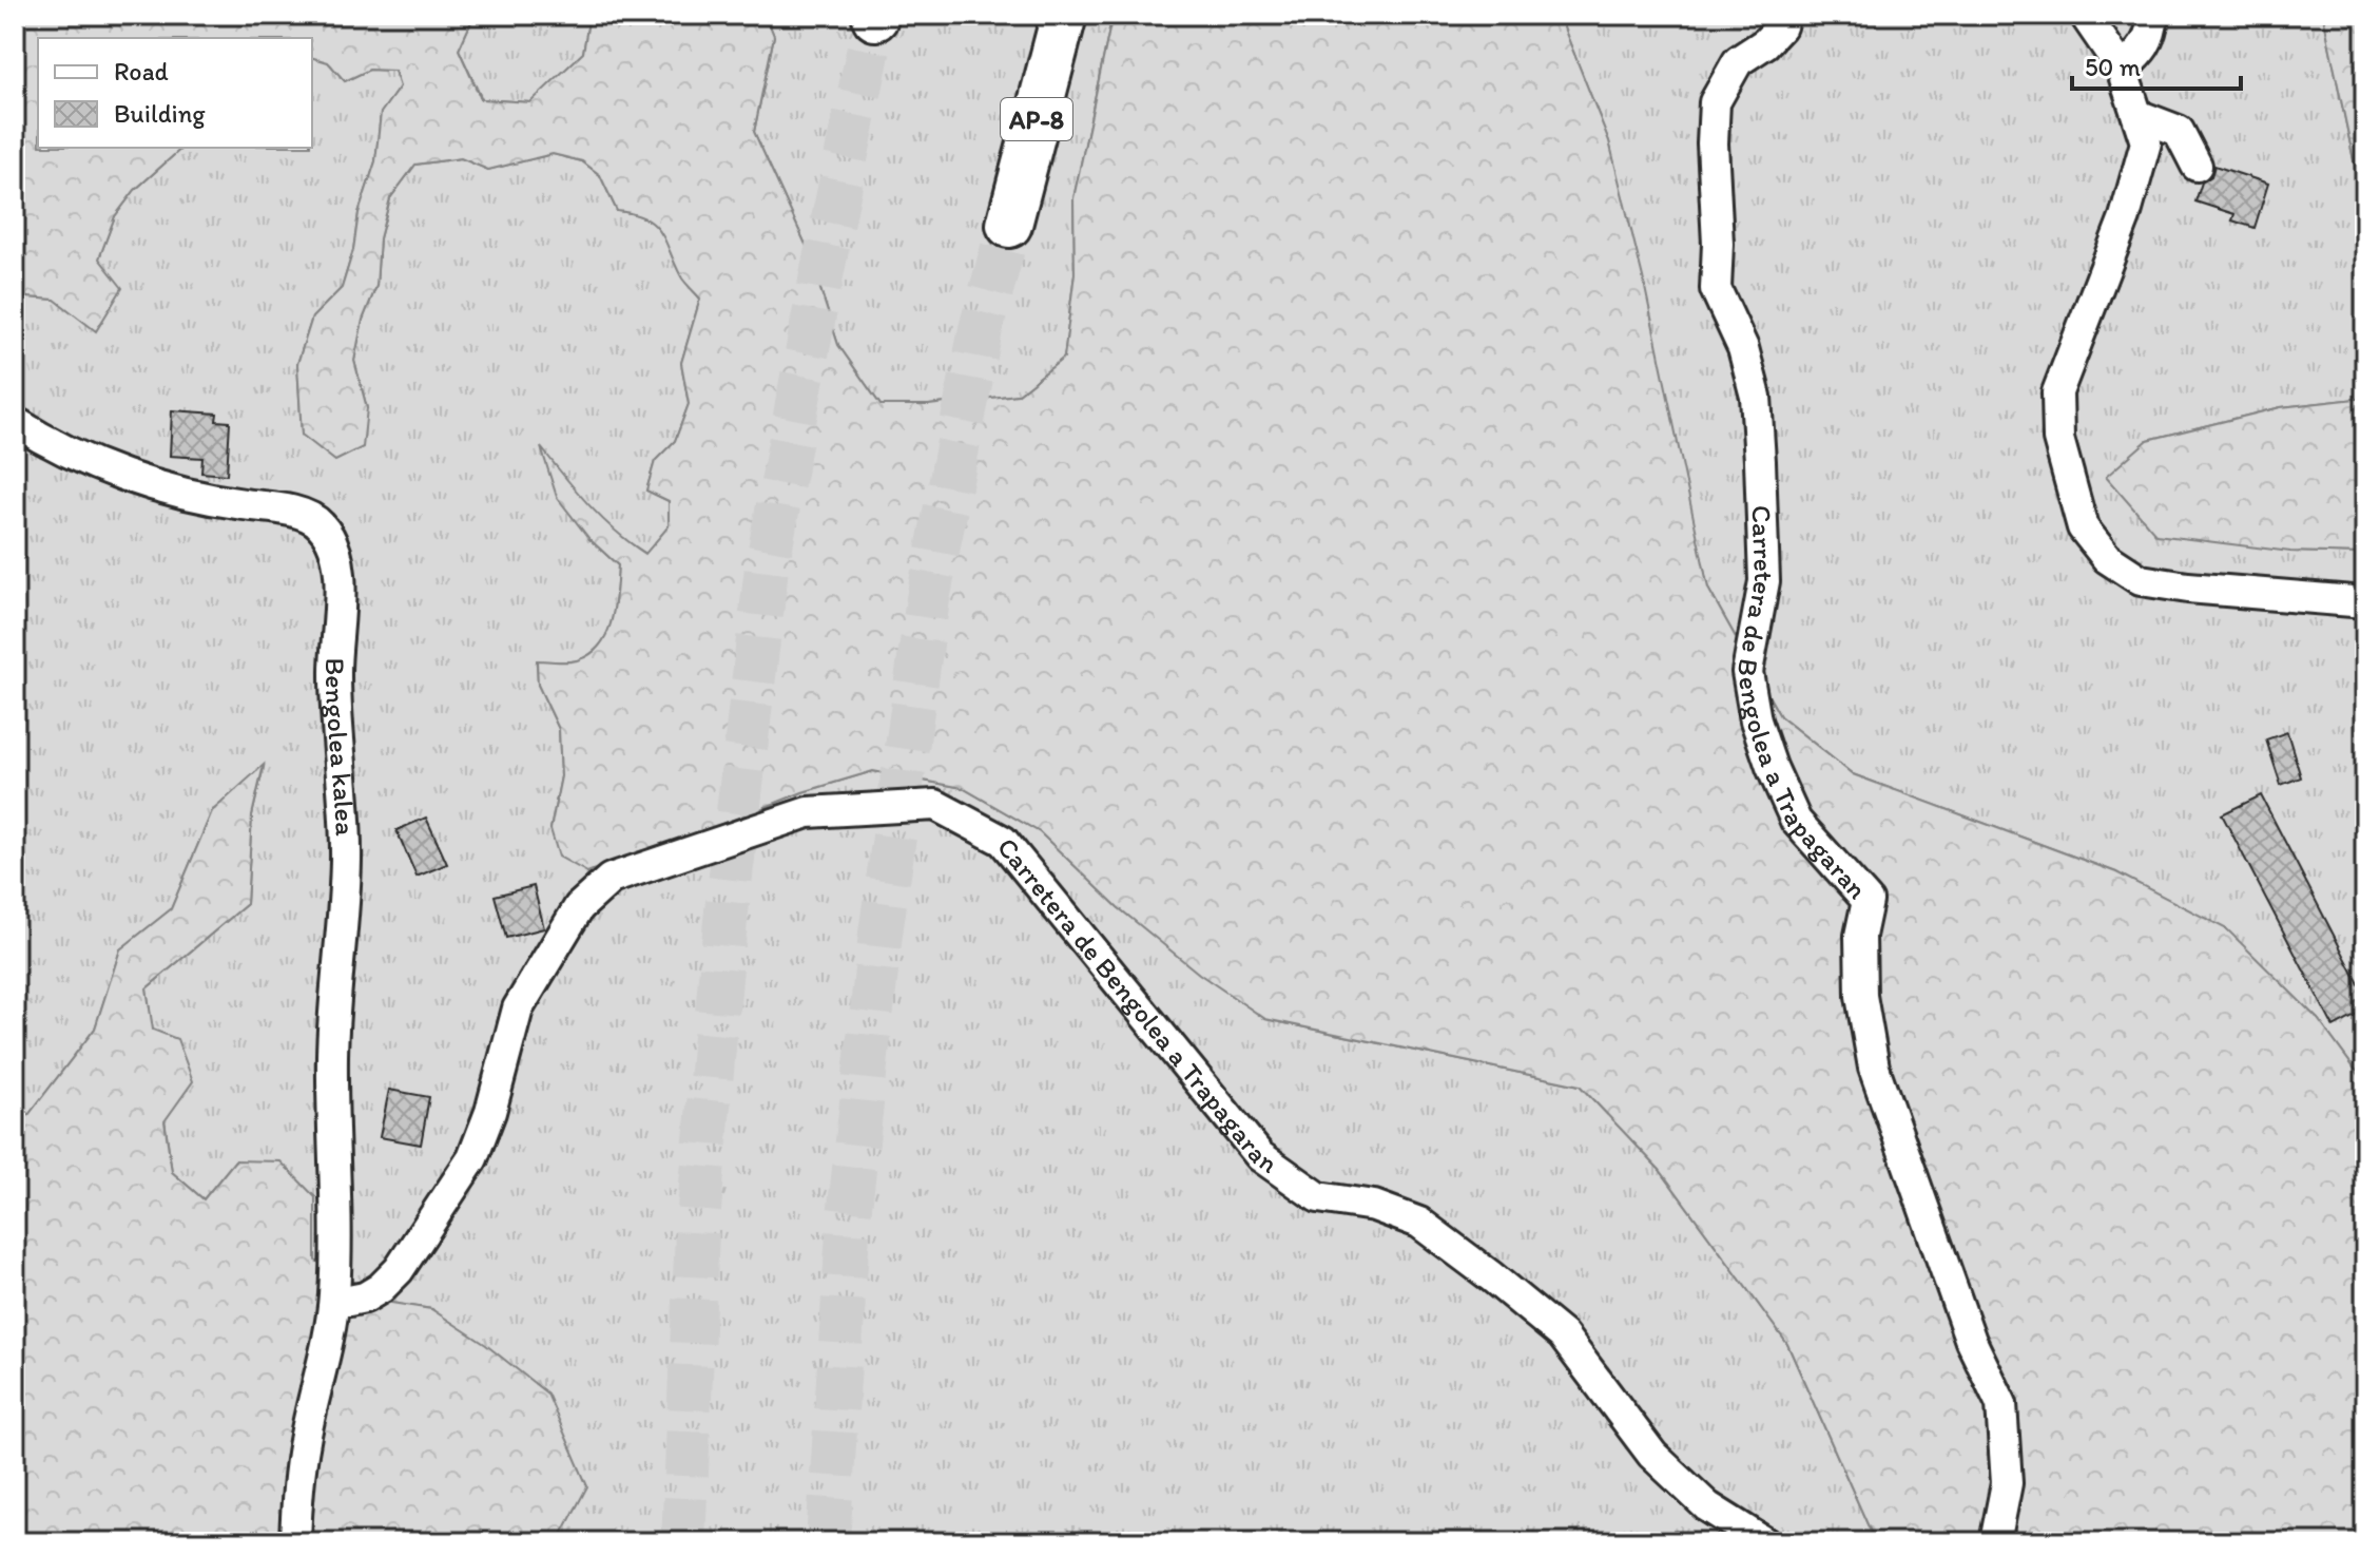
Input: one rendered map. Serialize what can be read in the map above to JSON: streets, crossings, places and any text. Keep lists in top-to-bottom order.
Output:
{
  "streets": {
    "highway": ["AP-8"],
    "street": ["Carretera de Bengolea a Trapagaran", "Bengolea kalea"]
  },
  "crossings": [
    ["Carretera de Bengolea a Trapagaran", "Bengolea kalea"]
  ],
  "legend": ["Road", "Building"],
  "scale_bar": "50 m"
}
